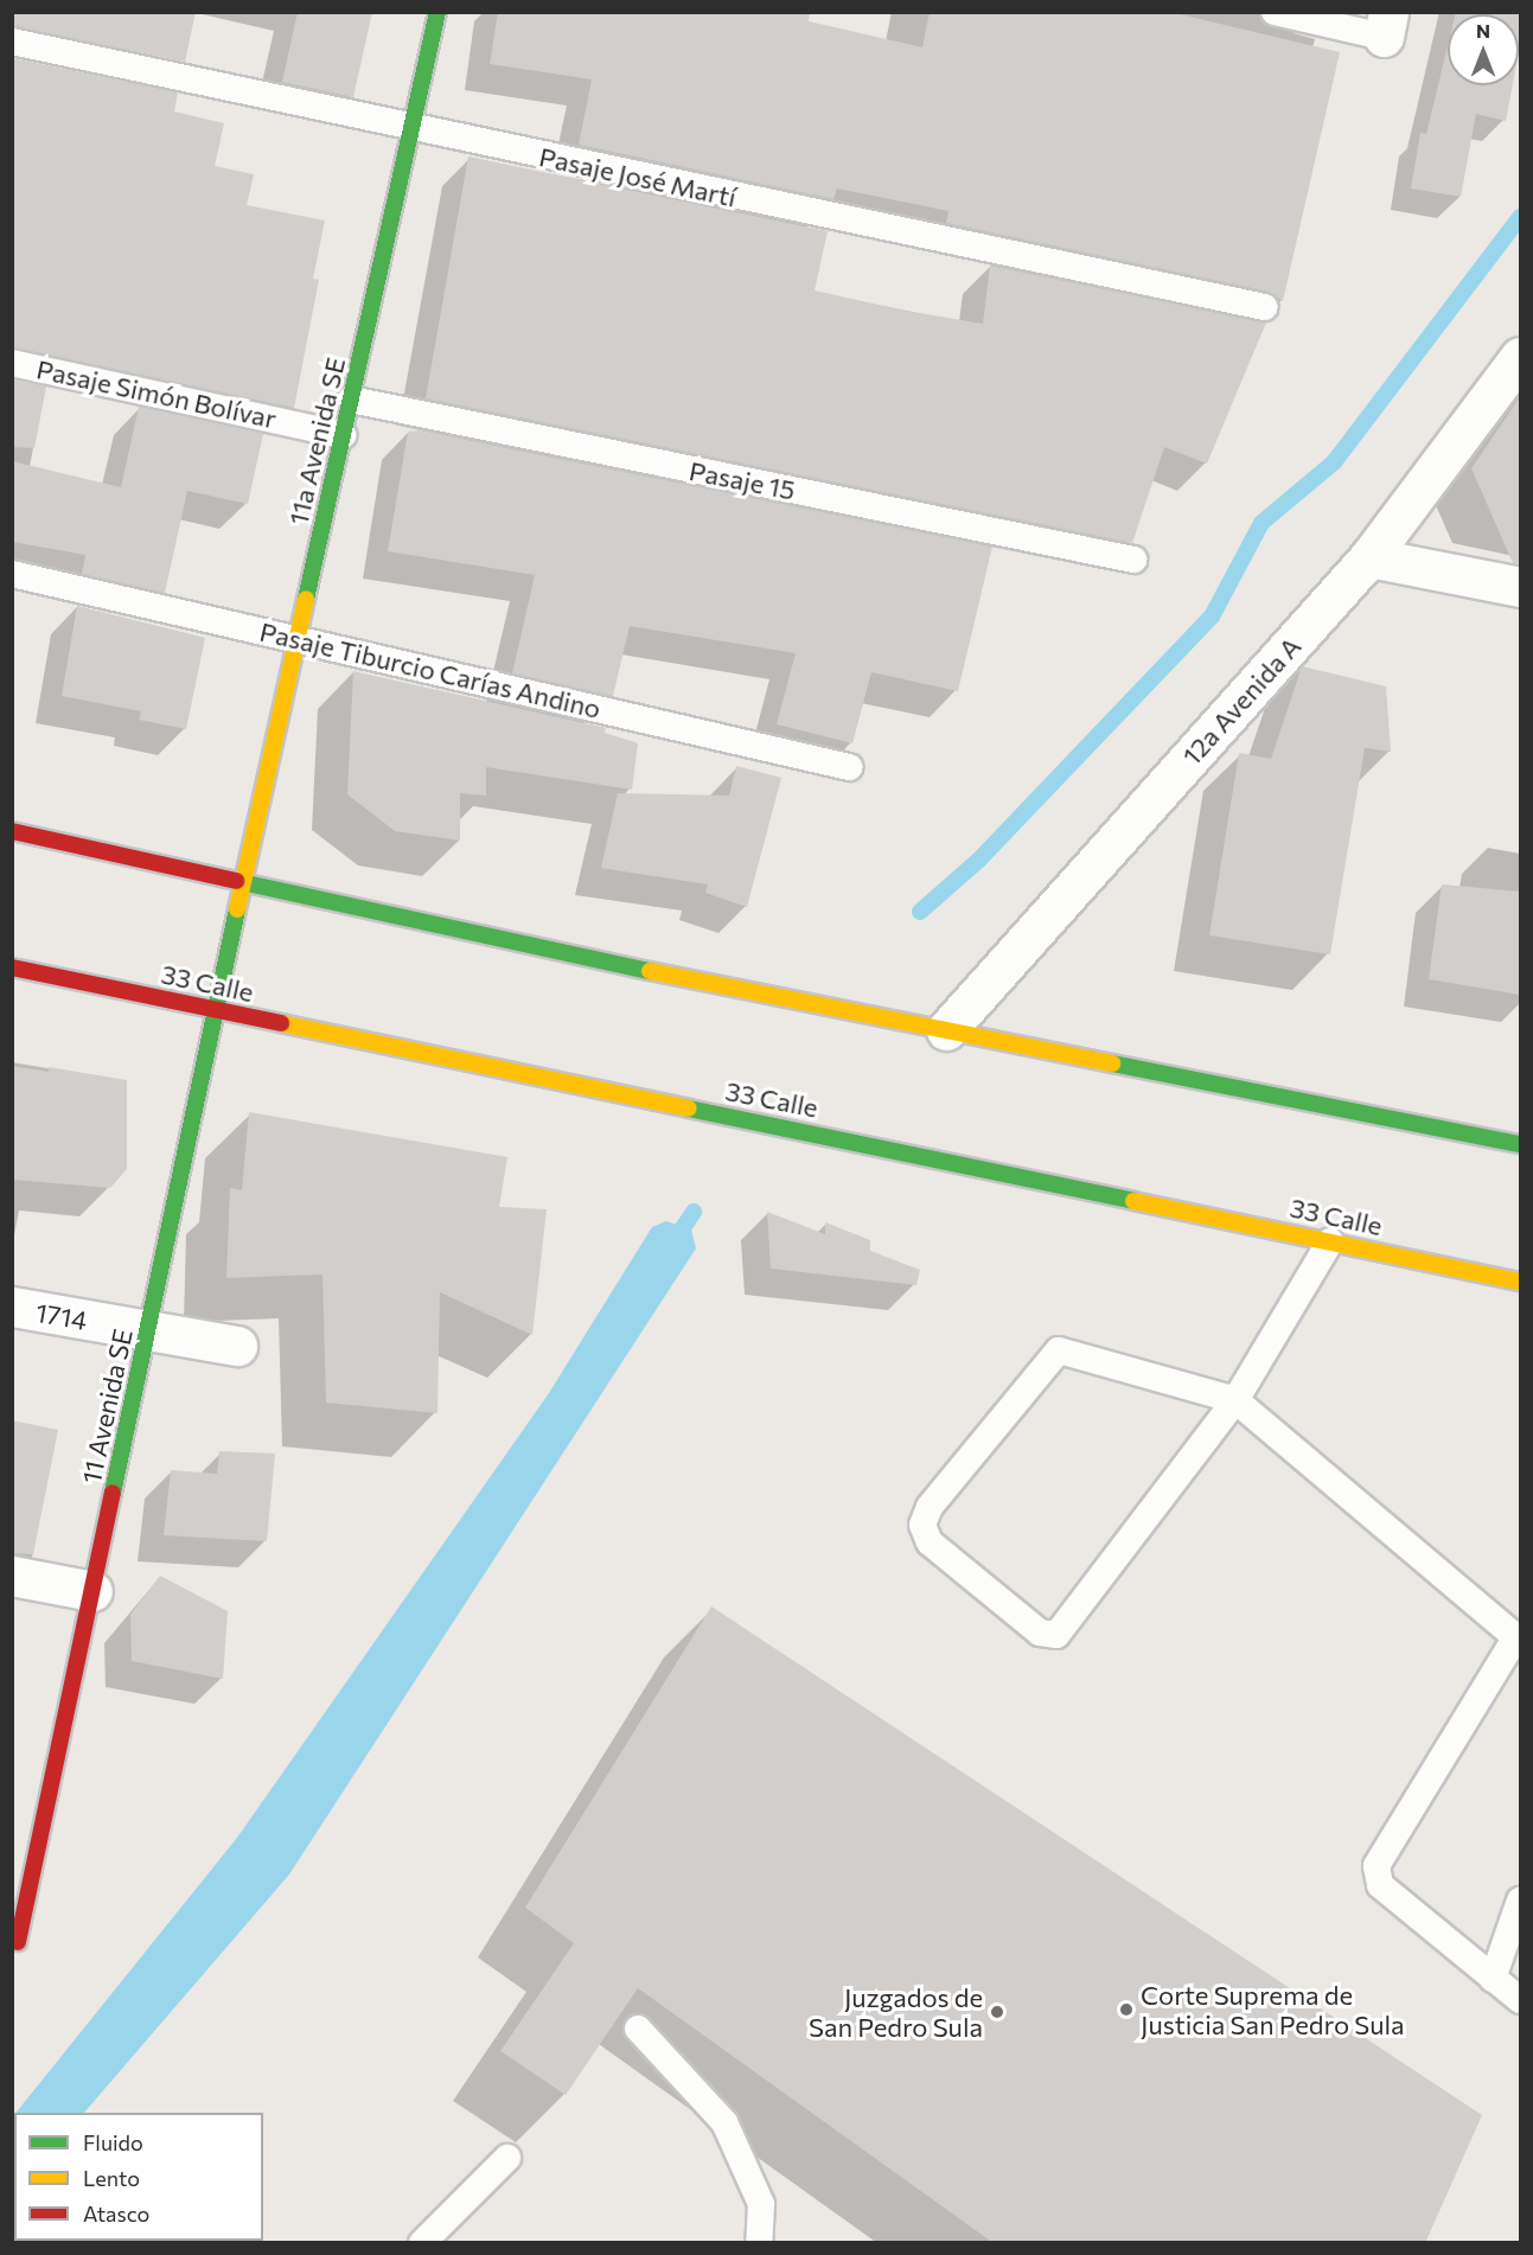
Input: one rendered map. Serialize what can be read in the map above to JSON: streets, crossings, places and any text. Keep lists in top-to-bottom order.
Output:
{
  "streets": {
    "main road": ["11a Avenida SE", "33 Calle", "11 Avenida SE"],
    "street": ["12a Avenida A", "1714"],
    "lane": [
      "Pasaje José Martí",
      "Pasaje Simón Bolívar",
      "Pasaje 15",
      "Pasaje Tiburcio Carías Andino"
    ]
  },
  "crossings": [
    ["Pasaje José Martí", "11a Avenida SE"],
    ["Pasaje Simón Bolívar", "11a Avenida SE"],
    ["11a Avenida SE", "Pasaje 15"],
    ["11a Avenida SE", "Pasaje Tiburcio Carías Andino"],
    ["11a Avenida SE", "11 Avenida SE"],
    ["33 Calle", "11 Avenida SE"],
    ["1714", "11 Avenida SE"]
  ],
  "places": ["Corte Suprema de Justicia San Pedro Sula", "Juzgados de San Pedro Sula"],
  "legend": ["Fluido", "Lento", "Atasco"],
  "north": "top"
}
